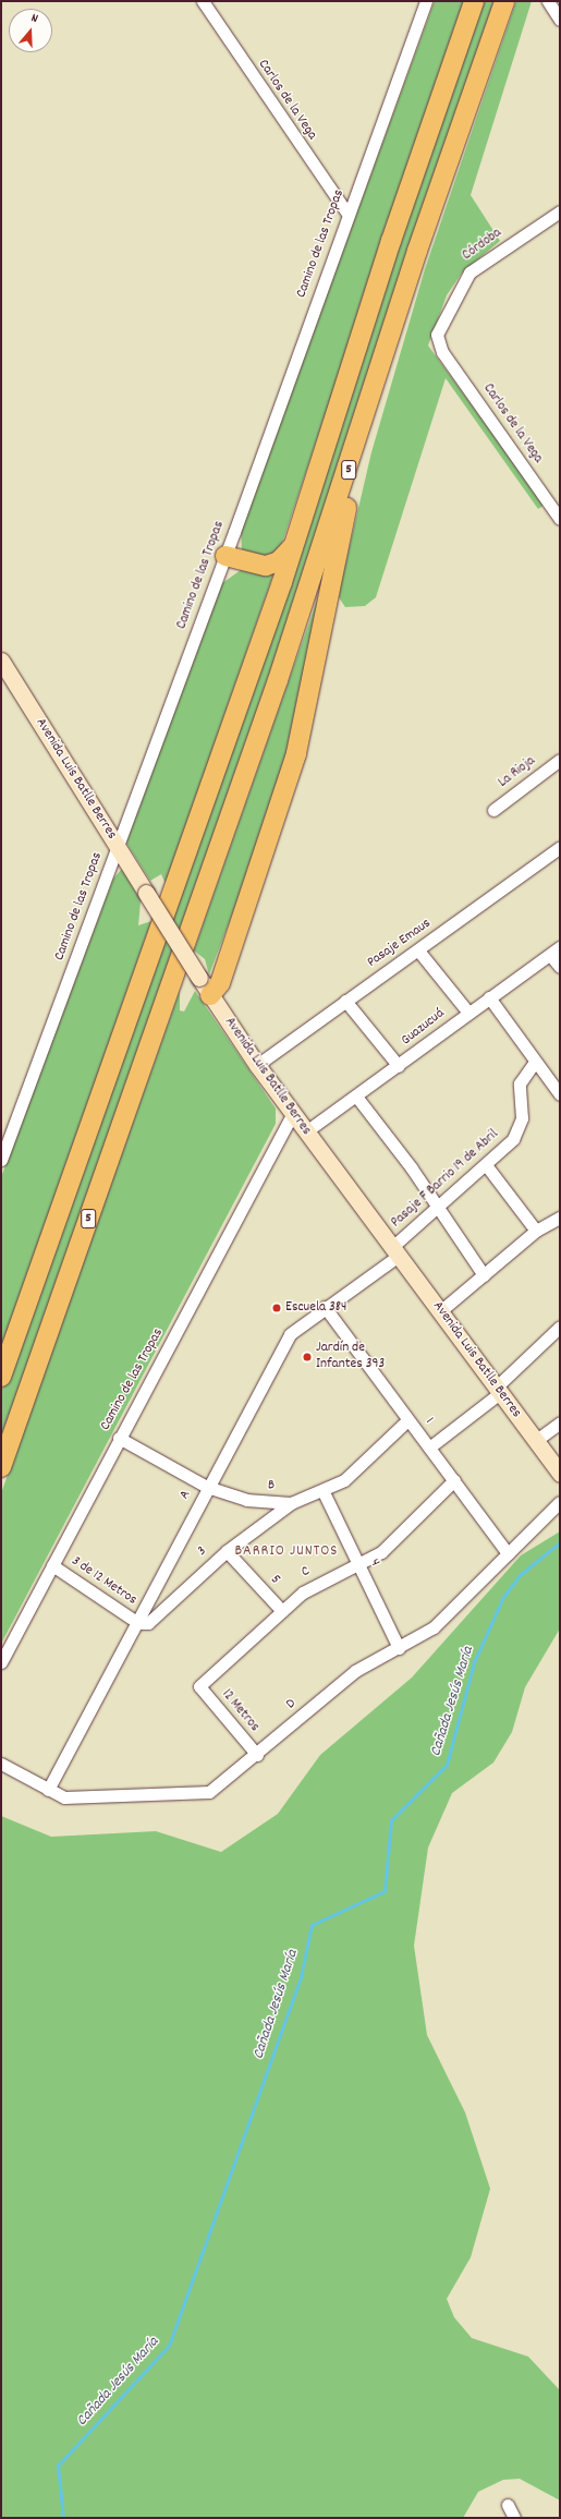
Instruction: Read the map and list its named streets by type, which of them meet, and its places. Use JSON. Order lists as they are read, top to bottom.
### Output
{
  "streets": {
    "highway": ["5"],
    "main road": ["Avenida Luis Batlle Berres"],
    "street": [
      "Carlos de la Vega",
      "Camino de las Tropas",
      "Córdoba",
      "La Rioja",
      "Pasaje Emaus",
      "Guazucuá",
      "Pasaje F Barrio 19 de Abril",
      "1",
      "B",
      "A",
      "3",
      "4",
      "C",
      "3 de 12 Metros",
      "D",
      "12 Metros"
    ]
  },
  "crossings": [
    ["Carlos de la Vega", "Camino de las Tropas"],
    ["Carlos de la Vega", "Córdoba"],
    ["Camino de las Tropas", "Avenida Luis Batlle Berres"],
    ["Camino de las Tropas", "B"],
    ["Camino de las Tropas", "3 de 12 Metros"],
    ["5", "3"],
    ["5", "C"],
    ["Avenida Luis Batlle Berres", "Pasaje Emaus"],
    ["Avenida Luis Batlle Berres", "Guazucuá"],
    ["Avenida Luis Batlle Berres", "Pasaje F Barrio 19 de Abril"],
    ["Avenida Luis Batlle Berres", "A"],
    ["Pasaje F Barrio 19 de Abril", "A"],
    ["1", "B"],
    ["1", "A"],
    ["1", "C"],
    ["1", "D"],
    ["B", "A"],
    ["B", "3"],
    ["B", "4"],
    ["A", "3"],
    ["A", "3 de 12 Metros"],
    ["A", "D"],
    ["3", "3 de 12 Metros"],
    ["4", "C"],
    ["4", "D"],
    ["C", "12 Metros"],
    ["D", "12 Metros"]
  ],
  "districts": ["BARRIO JUNTOS"],
  "water": ["Cañada Jesús María"],
  "places": ["Escuela 384", "Jardín de Infantes 393"],
  "north": "top"
}
